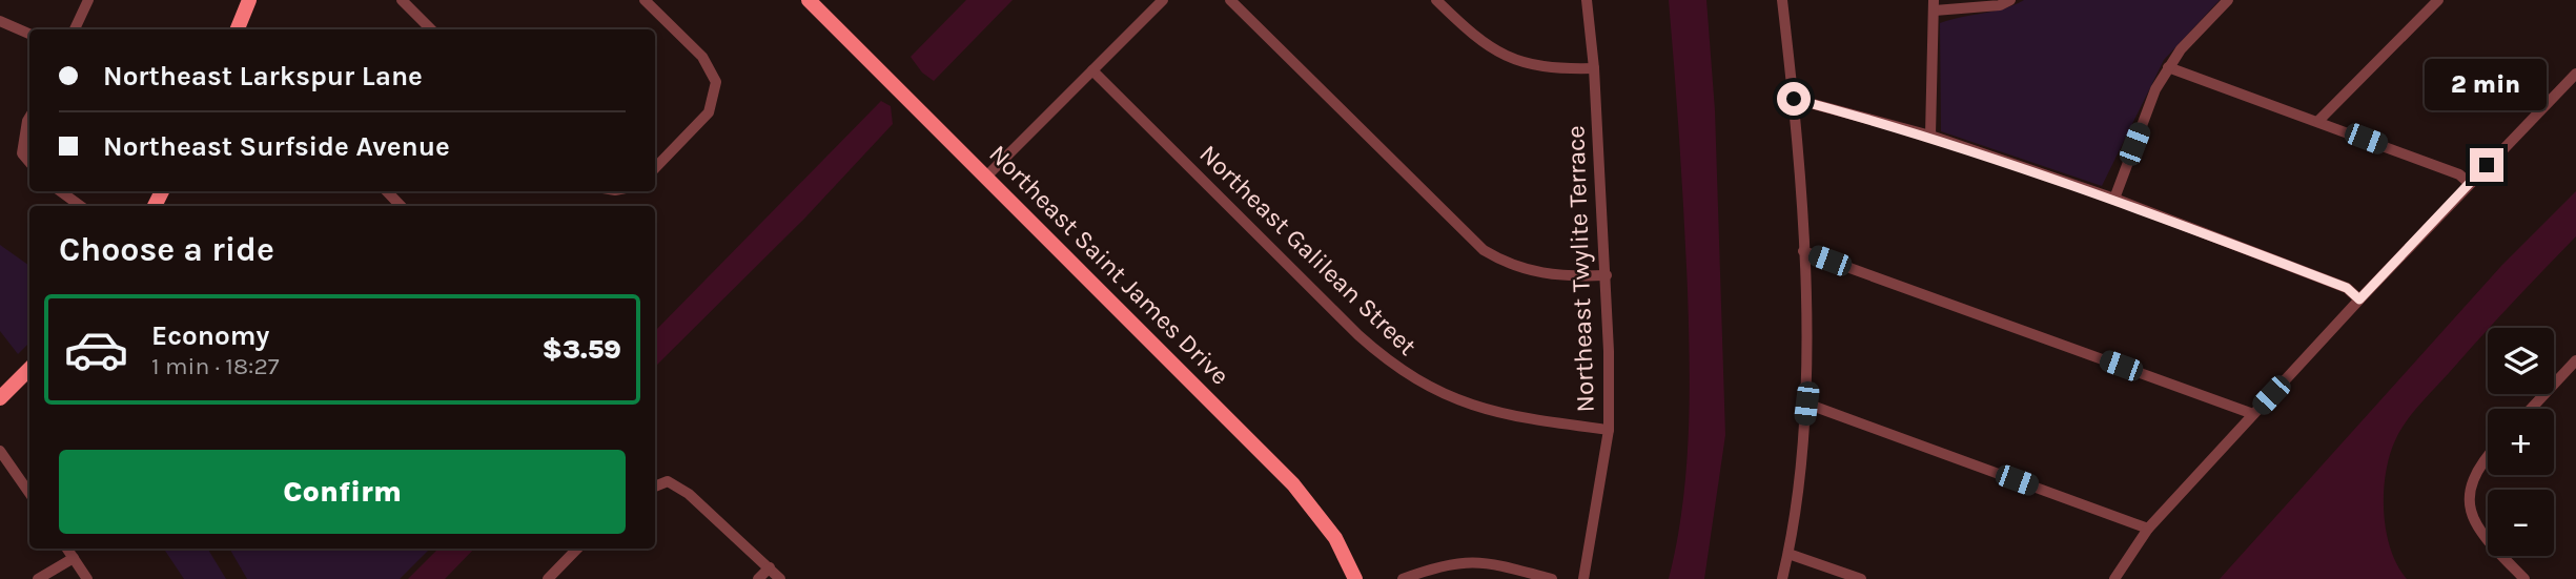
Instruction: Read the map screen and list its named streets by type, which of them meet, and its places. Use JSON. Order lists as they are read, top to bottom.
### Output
{
  "streets": {
    "main road": ["Northeast Saint James Drive"],
    "street": ["Northeast Galilean Street", "Northeast Twylite Terrace"]
  },
  "crossings": [
    ["Northeast Galilean Street", "Northeast Twylite Terrace"]
  ],
  "page": {
    "banner": ["Northeast Larkspur Lane", "Northeast Surfside Avenue"],
    "bubble": "2 min",
    "heading": "Choose a ride",
    "list": [
      {
        "name": "Economy",
        "note": "1 min · 18:27",
        "value": "$3.59"
      }
    ],
    "map_buttons": ["+", "−"],
    "buttons": "Confirm"
  }
}
